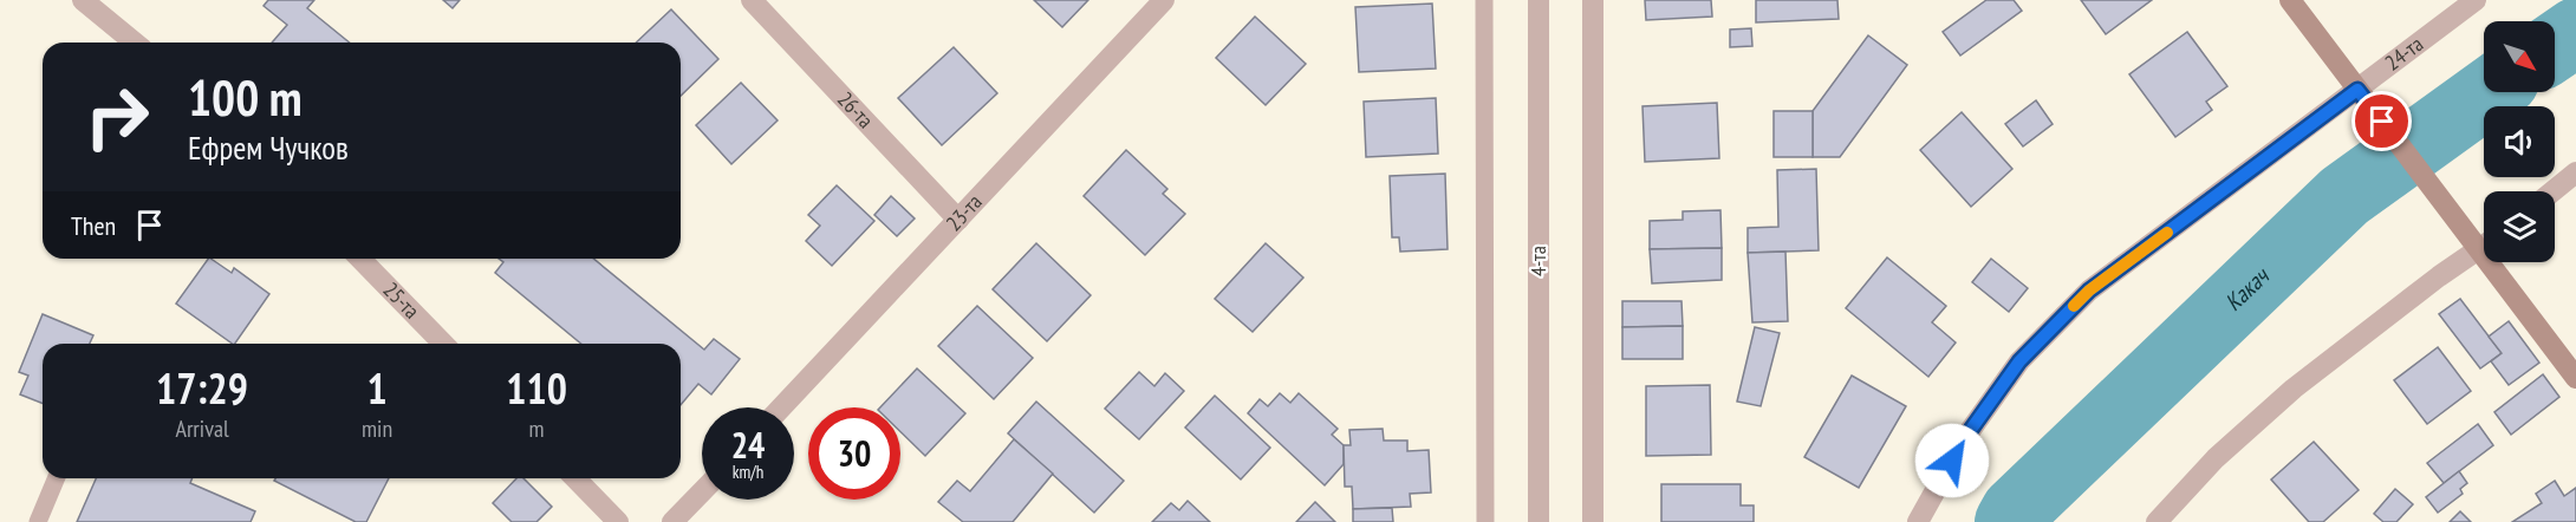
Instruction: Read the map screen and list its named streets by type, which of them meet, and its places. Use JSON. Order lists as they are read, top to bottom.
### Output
{
  "streets": {
    "street": [
      "24-та",
      "26-та",
      "23-та",
      "4-та",
      "25-та"
    ]
  },
  "crossings": [
    ["26-та", "23-та"]
  ],
  "water": ["Какач"],
  "north": "bottom right",
  "page": {
    "turn": ["100 m", "Ефрем Чучков"],
    "then": "Then",
    "eta": [
      "17:29",
      "Arrival",
      "1",
      "min",
      "110",
      "m"
    ],
    "speed": "24 km/h",
    "limit": "30"
  }
}
